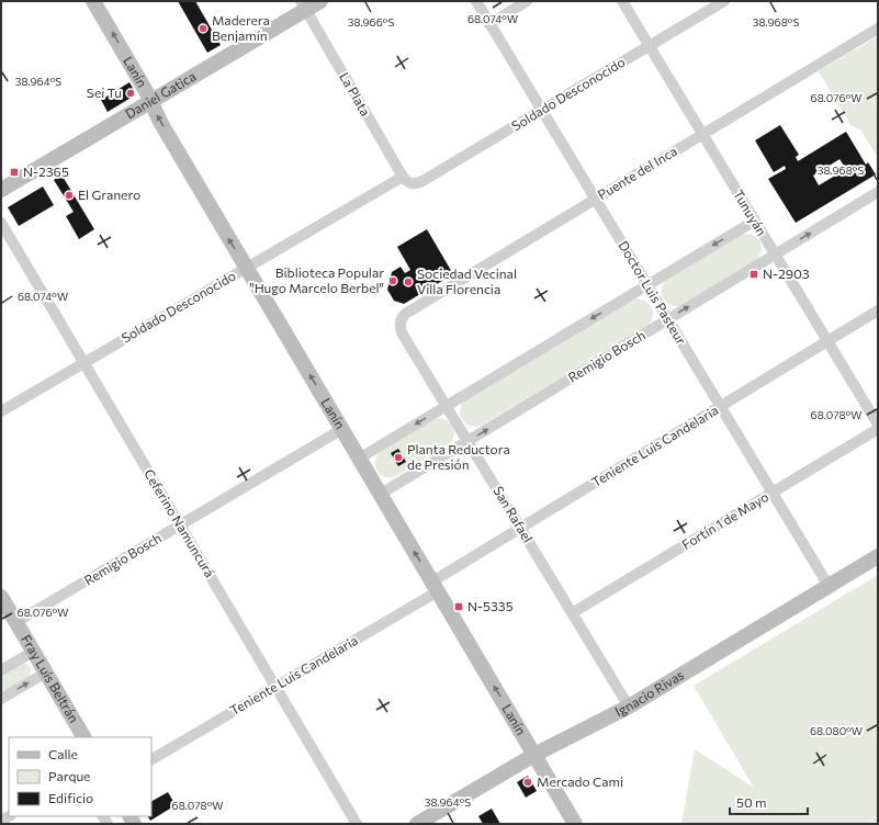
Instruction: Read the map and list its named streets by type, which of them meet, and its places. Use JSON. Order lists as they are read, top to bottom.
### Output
{
  "streets": {
    "street": [
      "Lanín",
      "La Plata",
      "Soldado Desconocido",
      "Daniel Gatica",
      "Puente del Inca",
      "Tunuyán",
      "Doctor Luis Pasteur",
      "Remigio Bosch",
      "Teniente Luis Candelaria",
      "San Rafael",
      "Fortín 1 de Mayo",
      "Ceferino Namuncurá",
      "Fray Luis Beltrán",
      "Ignacio Rivas"
    ]
  },
  "crossings": [
    ["Lanín", "Soldado Desconocido"],
    ["Lanín", "Daniel Gatica"],
    ["Lanín", "Remigio Bosch"],
    ["Lanín", "Teniente Luis Candelaria"],
    ["Lanín", "Ignacio Rivas"],
    ["La Plata", "Soldado Desconocido"],
    ["La Plata", "Daniel Gatica"],
    ["Soldado Desconocido", "Tunuyán"],
    ["Soldado Desconocido", "Doctor Luis Pasteur"],
    ["Soldado Desconocido", "Ceferino Namuncurá"],
    ["Puente del Inca", "Tunuyán"],
    ["Puente del Inca", "Doctor Luis Pasteur"],
    ["Puente del Inca", "San Rafael"],
    ["Tunuyán", "Remigio Bosch"],
    ["Tunuyán", "Teniente Luis Candelaria"],
    ["Doctor Luis Pasteur", "Remigio Bosch"],
    ["Doctor Luis Pasteur", "Teniente Luis Candelaria"],
    ["Doctor Luis Pasteur", "Fortín 1 de Mayo"],
    ["Doctor Luis Pasteur", "Ignacio Rivas"],
    ["Remigio Bosch", "San Rafael"],
    ["Remigio Bosch", "Ceferino Namuncurá"],
    ["Remigio Bosch", "Fray Luis Beltrán"],
    ["Teniente Luis Candelaria", "San Rafael"],
    ["Teniente Luis Candelaria", "Ceferino Namuncurá"],
    ["San Rafael", "Fortín 1 de Mayo"],
    ["San Rafael", "Ignacio Rivas"]
  ],
  "one_way": ["Lanín"],
  "places": {
    "other": [
      "Maderera Benjamín",
      "Sei Tu",
      "El Granero",
      "Biblioteca Popular \"Hugo Marcelo Berbel\"",
      "Sociedad Vecinal Villa Florencia",
      "Planta Reductora de Presión",
      "Mercado Cami"
    ],
    "transit": ["N-2365", "N-2903", "N-5335"]
  },
  "legend": ["Calle", "Parque", "Edificio"],
  "scale_bar": "50 m",
  "coordinates": [
    "68.074°W",
    "38.968°S",
    "38.966°S",
    "38.964°S",
    "68.076°W",
    "68.078°W",
    "68.080°W"
  ]
}
